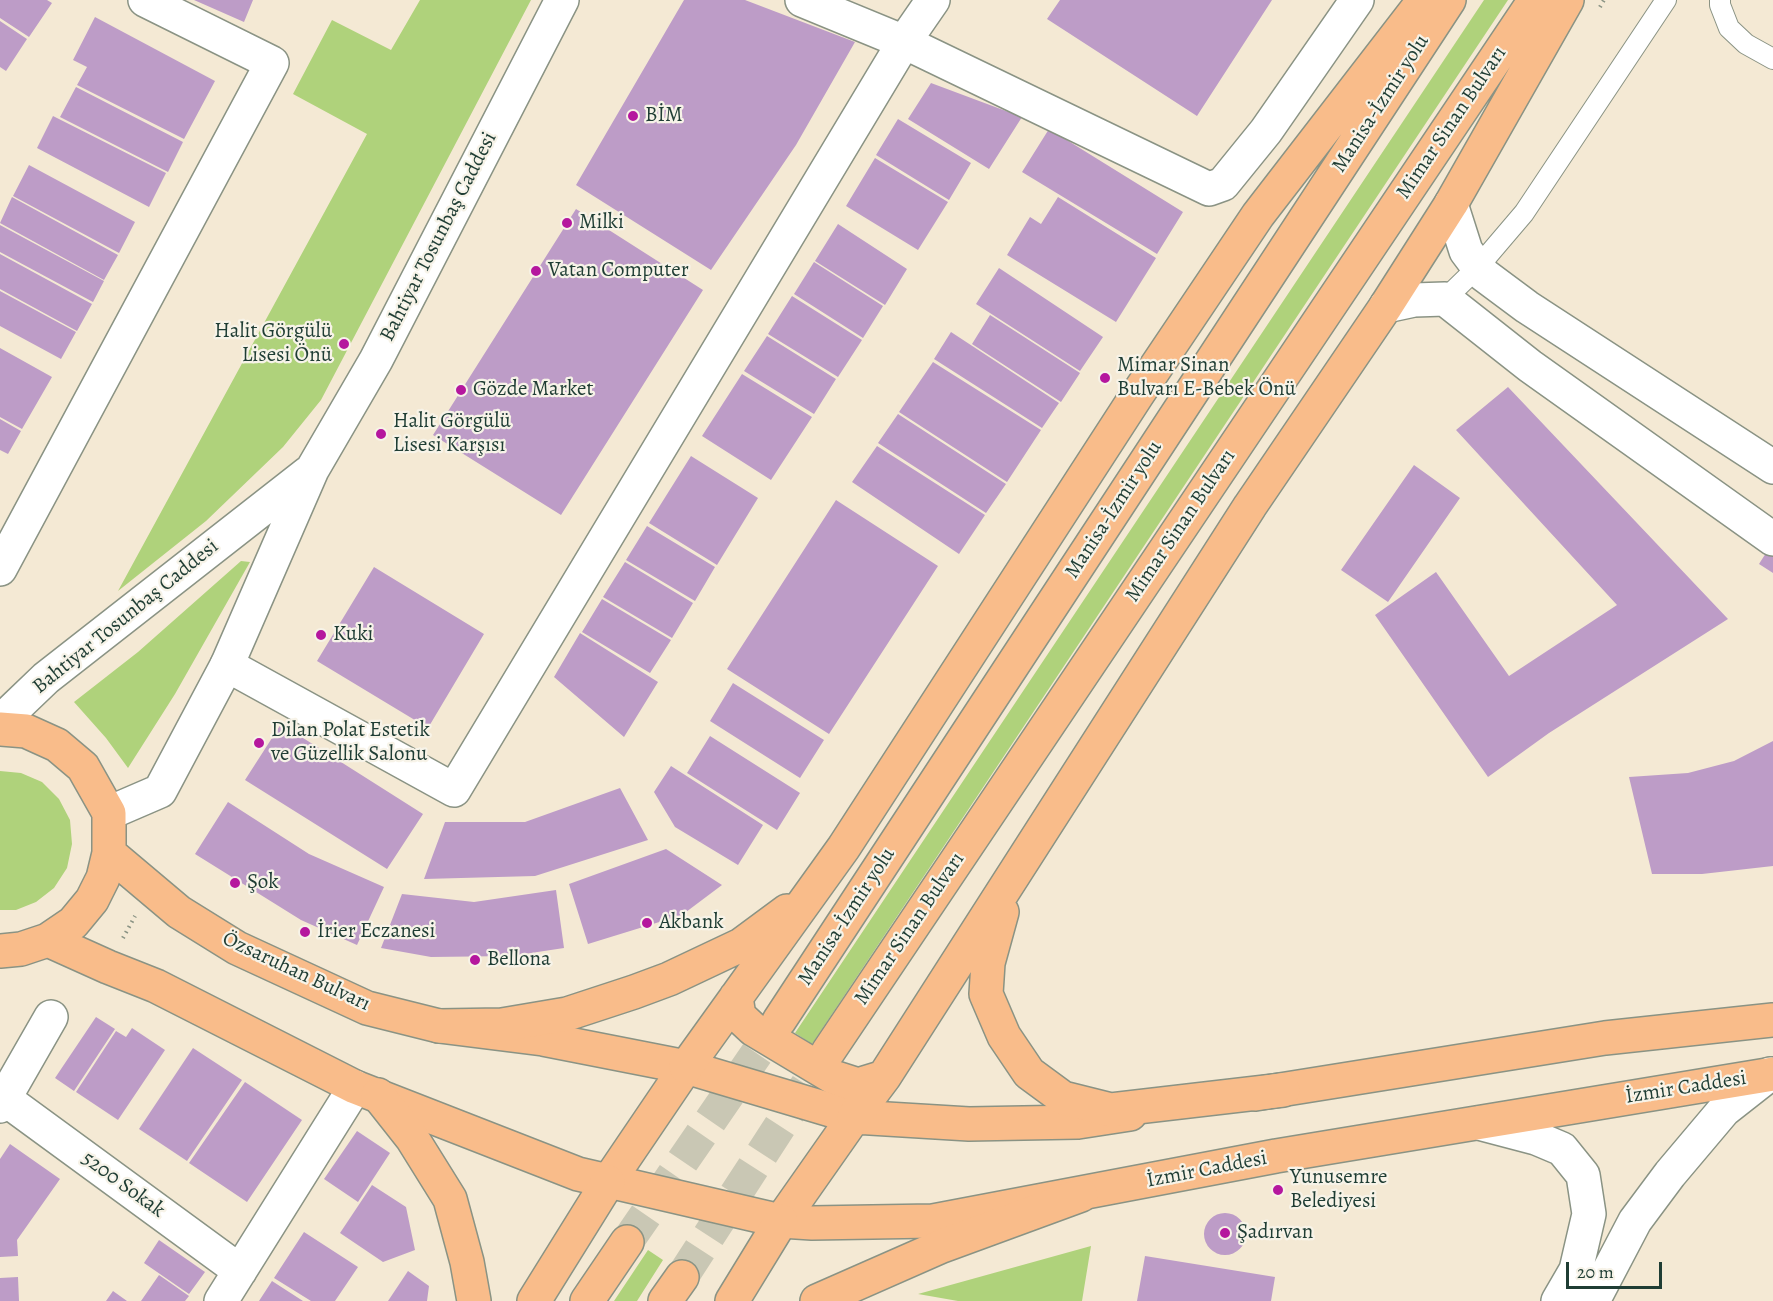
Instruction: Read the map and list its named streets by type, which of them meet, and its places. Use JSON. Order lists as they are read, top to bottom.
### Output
{
  "streets": {
    "main road": [
      "Manisa-İzmir yolu",
      "Mimar Sinan Bulvarı",
      "Özsaruhan Bulvarı",
      "İzmir Caddesi"
    ],
    "street": ["Bahtiyar Tosunbaş Caddesi", "5200 Sokak"]
  },
  "places": [
    "BİM",
    "Milki",
    "Vatan Computer",
    "Halit Görgülü Lisesi Önü",
    "Mimar Sinan Bulvarı E-Bebek Önü",
    "Gözde Market",
    "Halit Görgülü Lisesi Karşısı",
    "Kuki",
    "Dilan Polat Estetik ve Güzellik Salonu",
    "Şok",
    "Akbank",
    "İrier Eczanesi",
    "Bellona",
    "Yunusemre Belediyesi",
    "Şadırvan"
  ],
  "scale_bar": "20 m"
}
